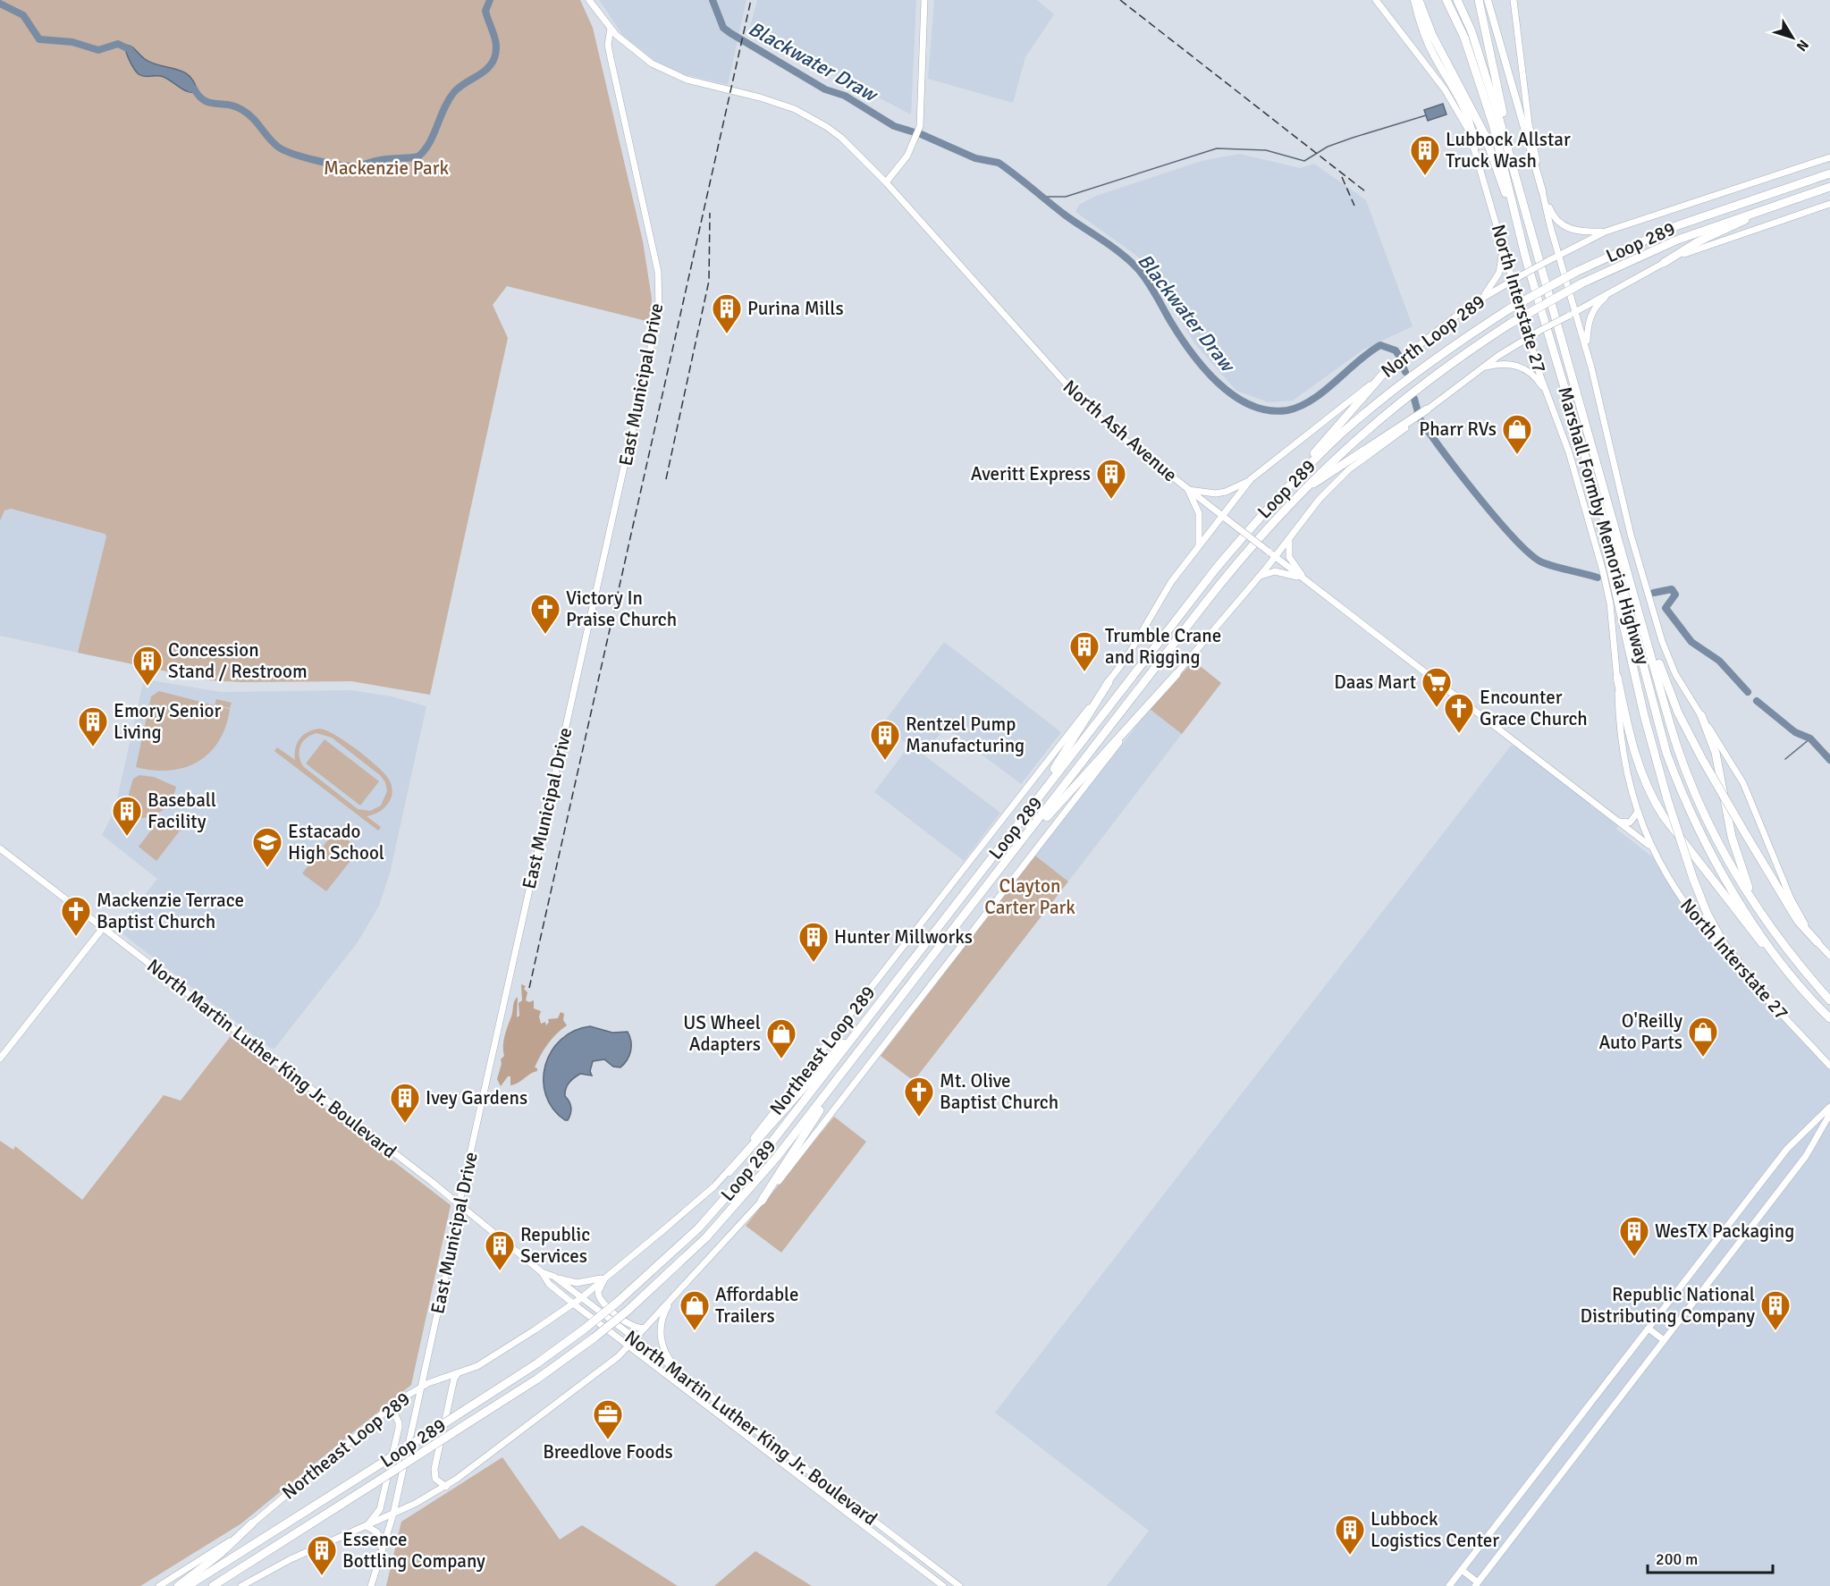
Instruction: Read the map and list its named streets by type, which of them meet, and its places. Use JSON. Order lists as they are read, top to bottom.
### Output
{
  "streets": {
    "highway": ["Loop 289", "Marshall Formby Memorial Highway"],
    "main road": [
      "North Interstate 27",
      "North Loop 289",
      "East Municipal Drive",
      "North Ash Avenue",
      "Northeast Loop 289",
      "North Martin Luther King Jr. Boulevard"
    ]
  },
  "crossings": [
    ["North Interstate 27", "North Loop 289"],
    ["North Interstate 27", "North Ash Avenue"],
    ["North Loop 289", "North Ash Avenue"],
    ["North Loop 289", "Northeast Loop 289"],
    ["East Municipal Drive", "North Ash Avenue"],
    ["East Municipal Drive", "Northeast Loop 289"],
    ["East Municipal Drive", "North Martin Luther King Jr. Boulevard"],
    ["North Ash Avenue", "Northeast Loop 289"],
    ["Northeast Loop 289", "North Martin Luther King Jr. Boulevard"]
  ],
  "water": ["Blackwater Draw"],
  "parks": ["Mackenzie Park", "Clayton Carter Park"],
  "places": {
    "building": [
      "Lubbock Allstar Truck Wash",
      "Purina Mills",
      "Averitt Express",
      "Trumble Crane and Rigging",
      "Concession Stand / Restroom",
      "Emory Senior Living",
      "Rentzel Pump Manufacturing",
      "Baseball Facility",
      "Hunter Millworks",
      "Ivey Gardens",
      "WesTX Packaging",
      "Republic Services",
      "Republic National Distributing Company",
      "Lubbock Logistics Center",
      "Essence Bottling Company"
    ],
    "shop": [
      "Pharr RVs",
      "O'Reilly Auto Parts",
      "US Wheel Adapters",
      "Affordable Trailers"
    ],
    "church": [
      "Victory In Praise Church",
      "Encounter Grace Church",
      "Mackenzie Terrace Baptist Church",
      "Mt. Olive Baptist Church"
    ],
    "supermarket": ["Daas Mart"],
    "school or university": ["Estacado High School"],
    "office": ["Breedlove Foods"]
  },
  "scale_bar": "200 m",
  "north": "bottom right"
}
